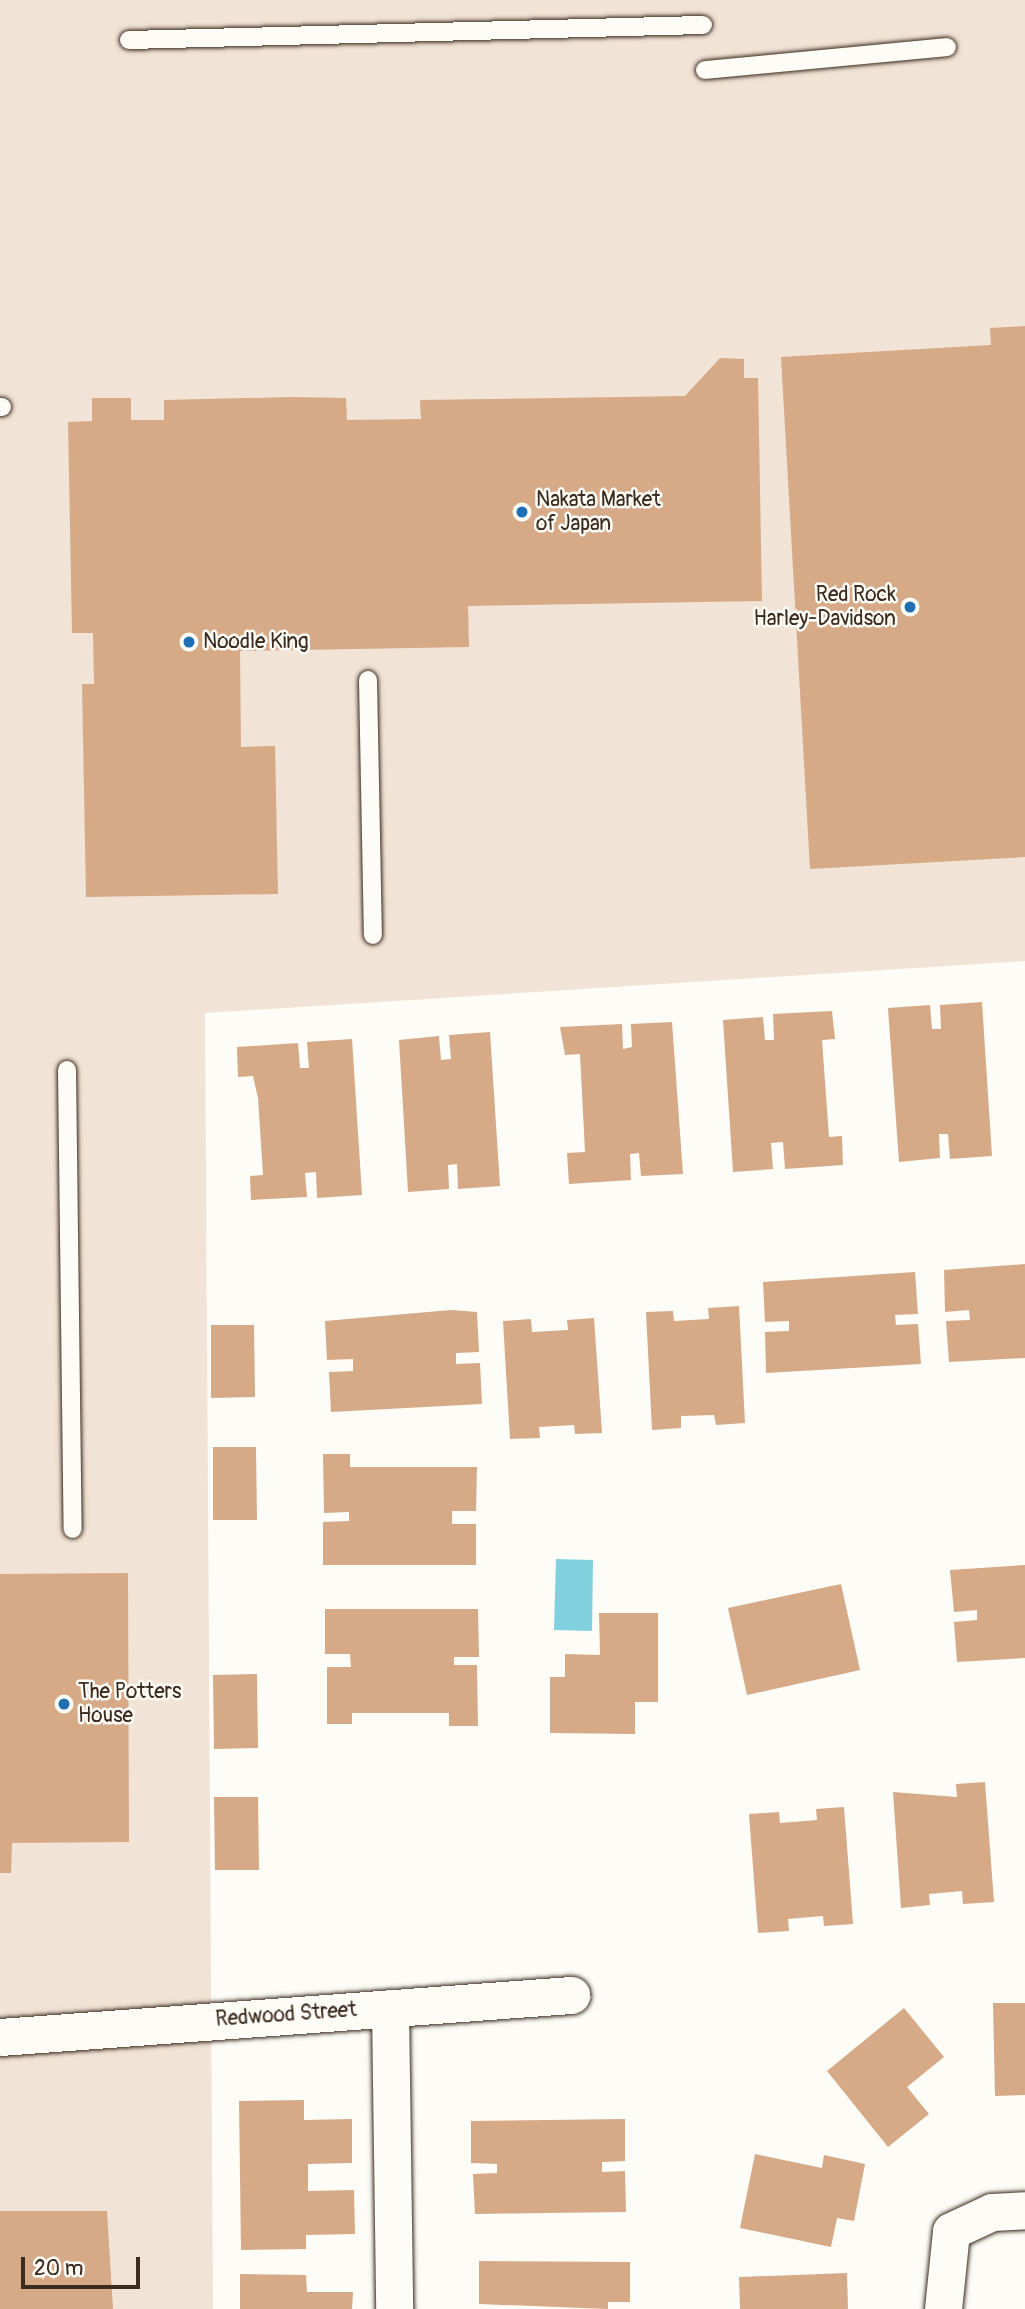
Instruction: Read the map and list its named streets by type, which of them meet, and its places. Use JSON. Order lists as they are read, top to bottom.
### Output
{
  "streets": {
    "street": ["Redwood Street"]
  },
  "places": [
    "Nakata Market of Japan",
    "Red Rock Harley-Davidson",
    "Noodle King",
    "The Potters House"
  ],
  "scale_bar": "20 m"
}
